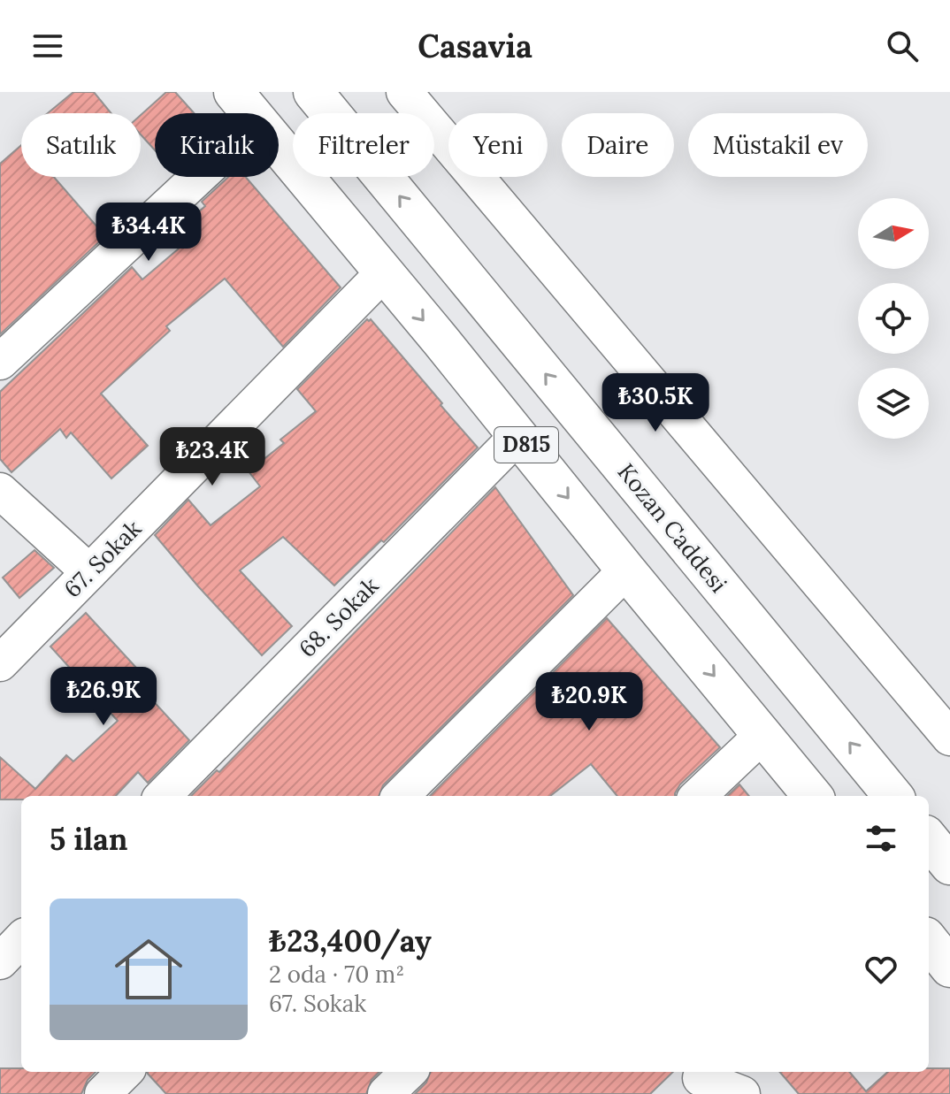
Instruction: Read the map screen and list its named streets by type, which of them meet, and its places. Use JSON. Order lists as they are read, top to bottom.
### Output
{
  "streets": {
    "highway": ["D815", "Kozan Caddesi"],
    "street": ["67. Sokak", "68. Sokak"]
  },
  "crossings": [
    ["D815", "67. Sokak"],
    ["D815", "68. Sokak"]
  ],
  "north": "right",
  "page": {
    "header": "Casavia",
    "chip": [
      "Satılık",
      "Kiralık",
      "Filtreler",
      "Yeni",
      "Daire",
      "Müstakil ev"
    ],
    "price": [
      "₺34.4K",
      "₺30.5K",
      "₺23.4K",
      "₺26.9K",
      "₺20.9K"
    ],
    "heading": "5 ilan",
    "list": [
      {
        "name": "₺23,400/ay",
        "note": "2 oda · 70 m² · 67. Sokak"
      }
    ]
  }
}
